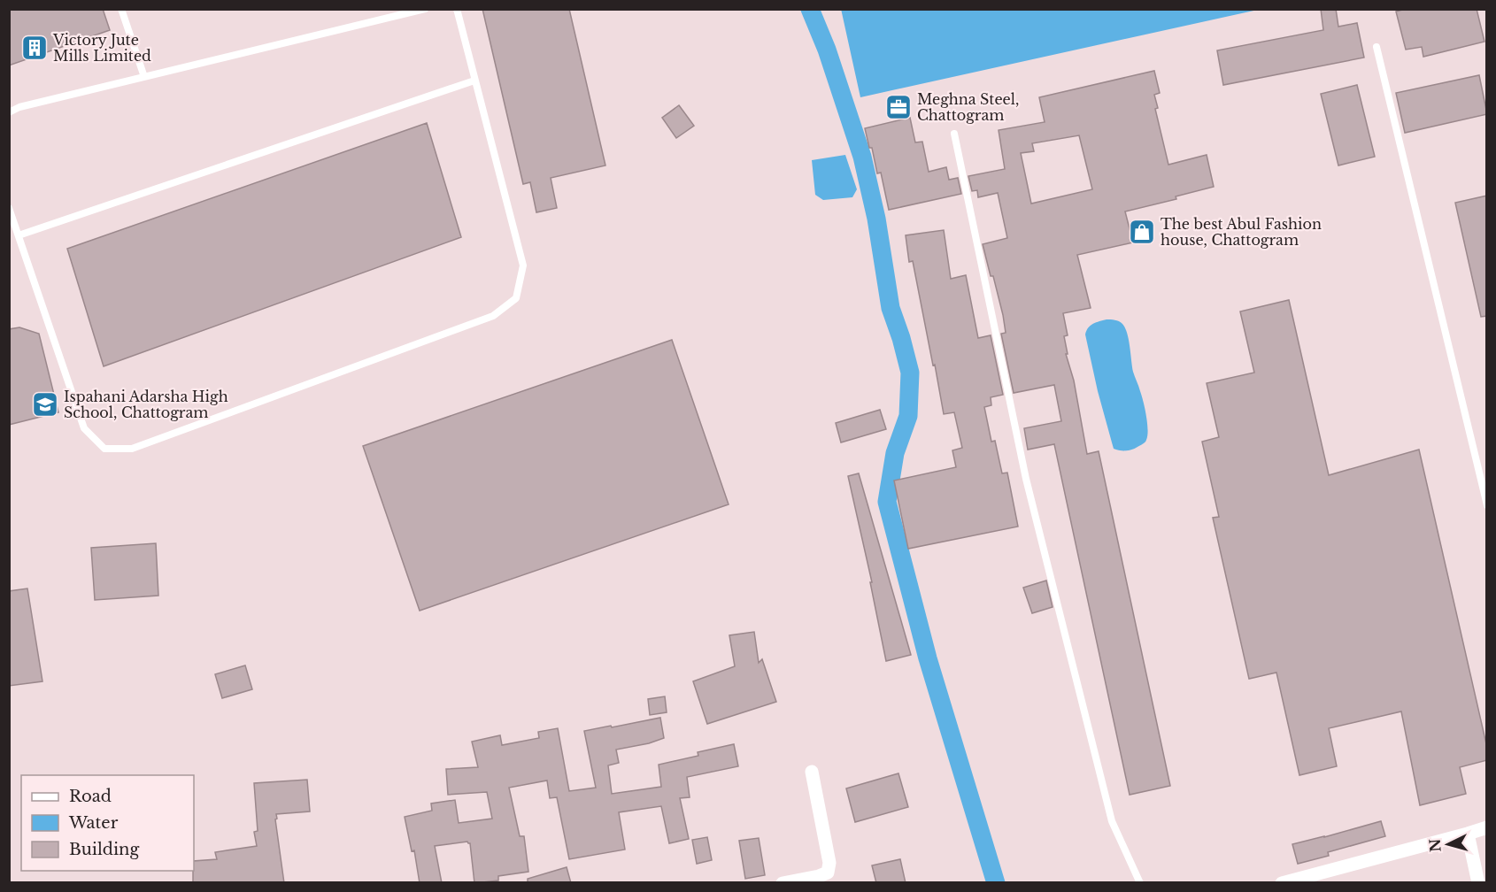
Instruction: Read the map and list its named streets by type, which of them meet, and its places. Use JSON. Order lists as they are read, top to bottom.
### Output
{
  "places": {
    "building": ["Victory Jute Mills Limited"],
    "office": ["Meghna Steel, Chattogram"],
    "shop": ["The best Abul Fashion house, Chattogram"],
    "school or university": ["Ispahani Adarsha High School, Chattogram"]
  },
  "legend": ["Road", "Water", "Building"],
  "north": "left"
}
